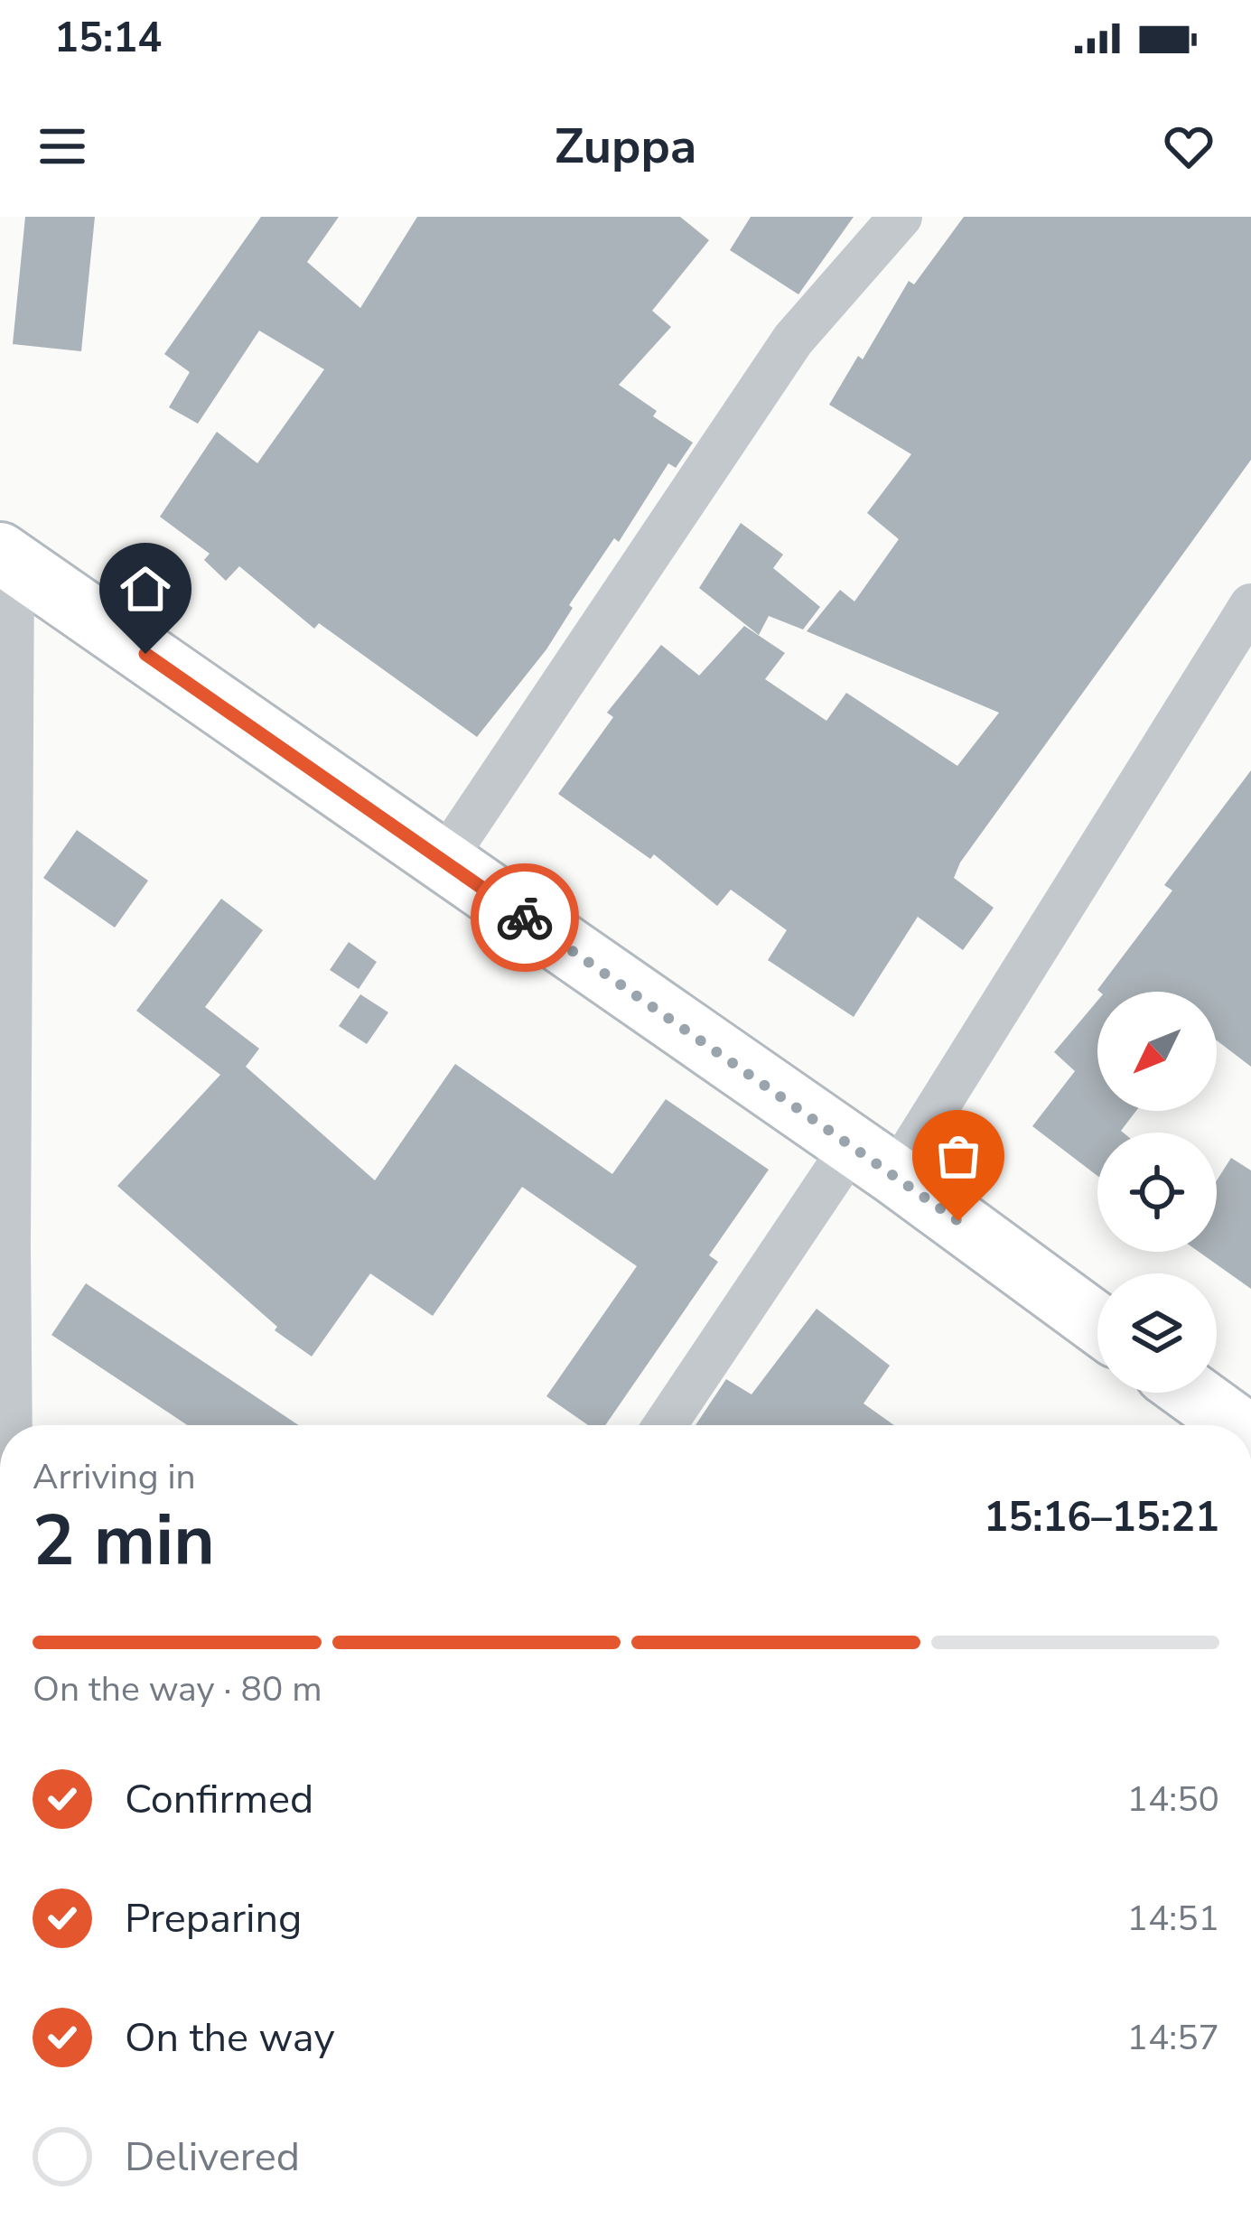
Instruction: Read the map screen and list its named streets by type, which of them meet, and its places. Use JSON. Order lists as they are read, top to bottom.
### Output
{
  "north": "bottom left",
  "page": {
    "status": "15:14",
    "header": "Zuppa",
    "heading": ["2 min", "Arriving in", "15:16–15:21"],
    "bar": "On the way · 80 m",
    "list": [
      ["Confirmed", "14:50"],
      ["Preparing", "14:51"],
      ["On the way", "14:57"],
      "Delivered"
    ]
  }
}
